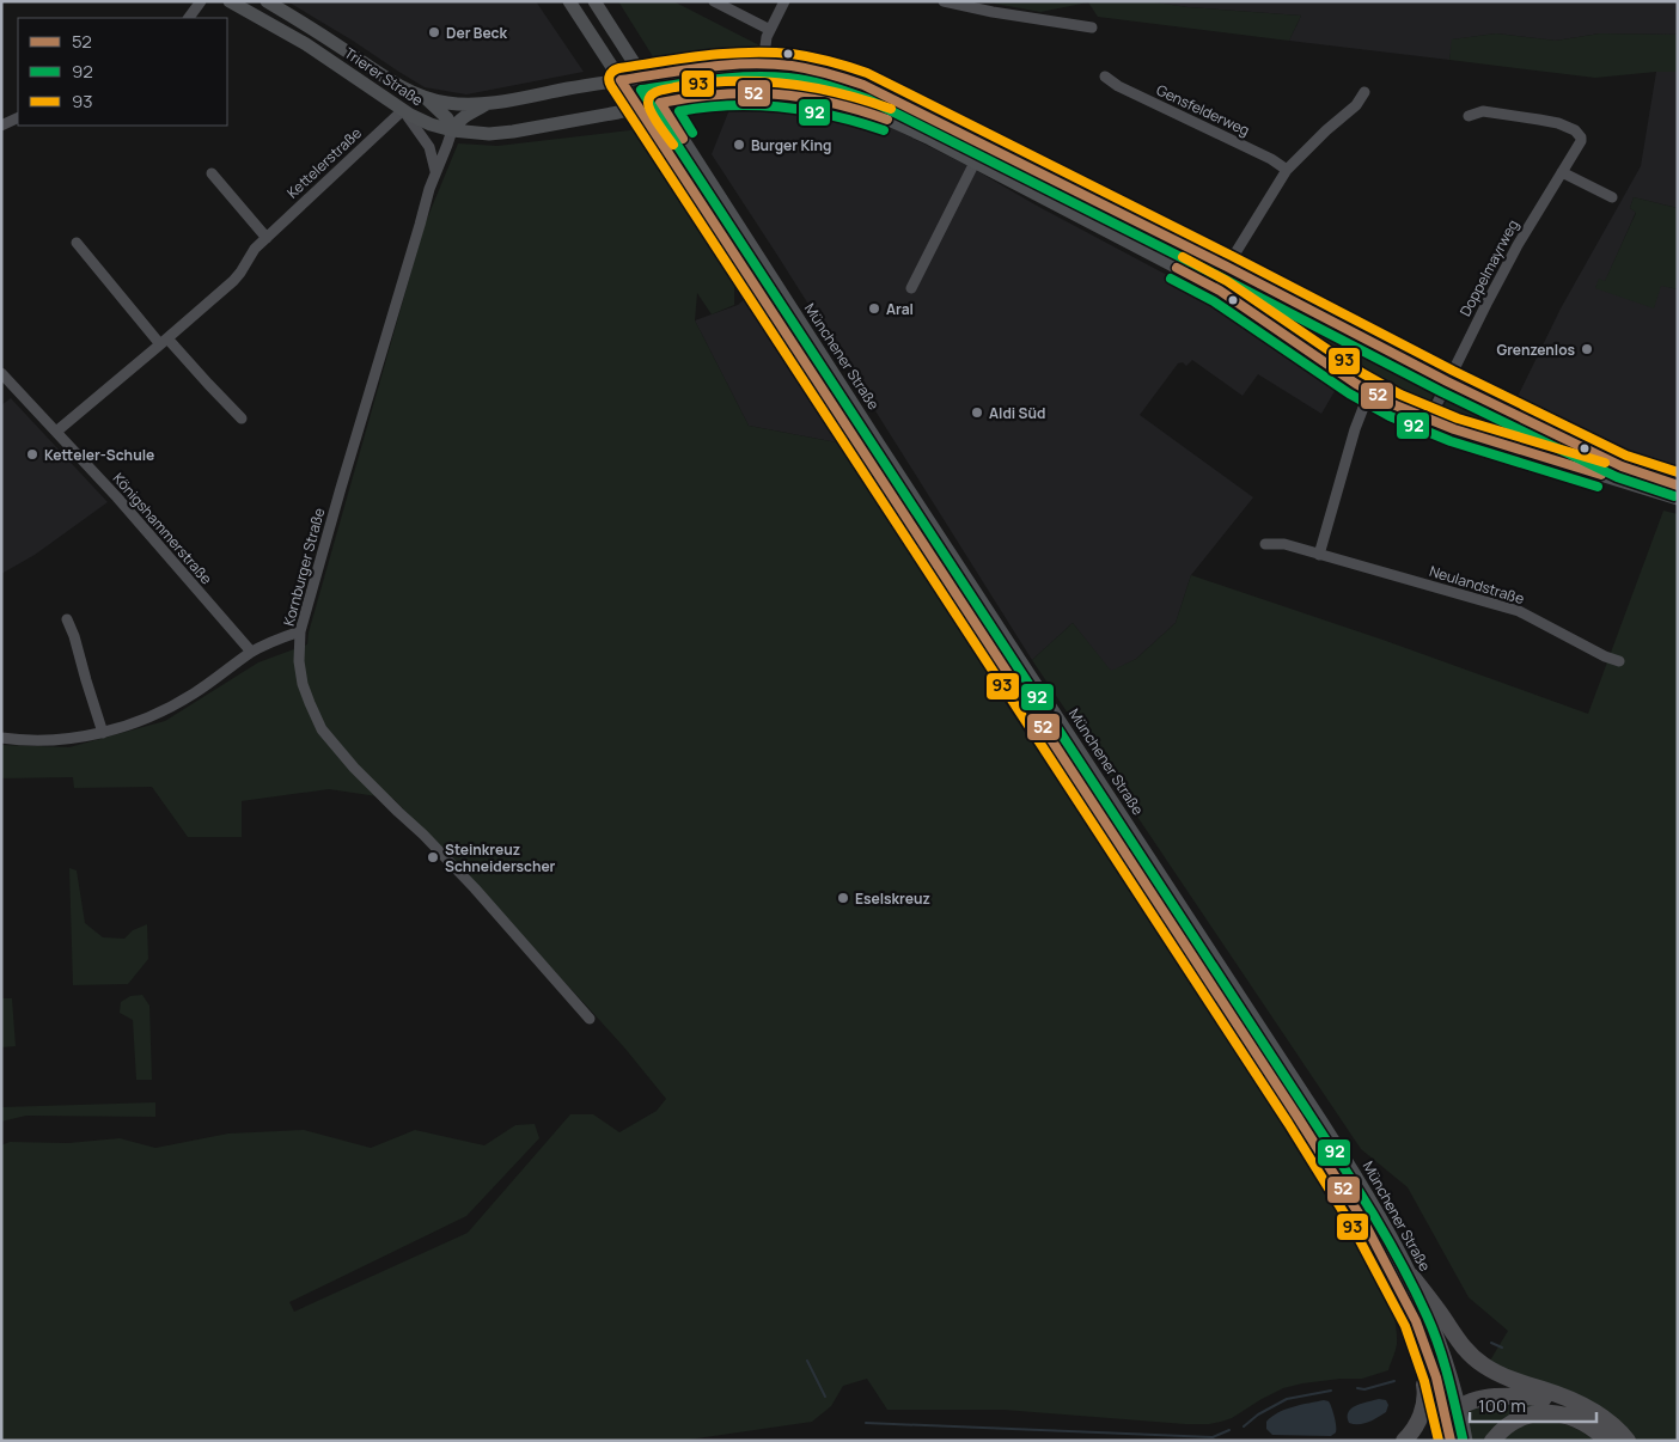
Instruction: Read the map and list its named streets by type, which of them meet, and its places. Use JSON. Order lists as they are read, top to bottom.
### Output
{
  "streets": {
    "main road": ["Trierer Straße", "Münchener Straße"],
    "street": [
      "Gensfelderweg",
      "Kettelerstraße",
      "Doppelmayrweg",
      "Königshammerstraße",
      "Kornburger Straße",
      "Neulandstraße"
    ]
  },
  "crossings": [
    ["Trierer Straße", "Kettelerstraße"],
    ["Trierer Straße", "Doppelmayrweg"],
    ["Trierer Straße", "Münchener Straße"],
    ["Trierer Straße", "Kornburger Straße"],
    ["Kettelerstraße", "Königshammerstraße"]
  ],
  "places": [
    "Der Beck",
    "Burger King",
    "Aral",
    "Grenzenlos",
    "Aldi Süd",
    "Ketteler-Schule",
    "Steinkreuz Schneiderscher",
    "Eselskreuz"
  ],
  "lines": ["transit line 93", "transit line 52", "transit line 92"],
  "legend": ["52", "92", "93"],
  "scale_bar": "100 m"
}
